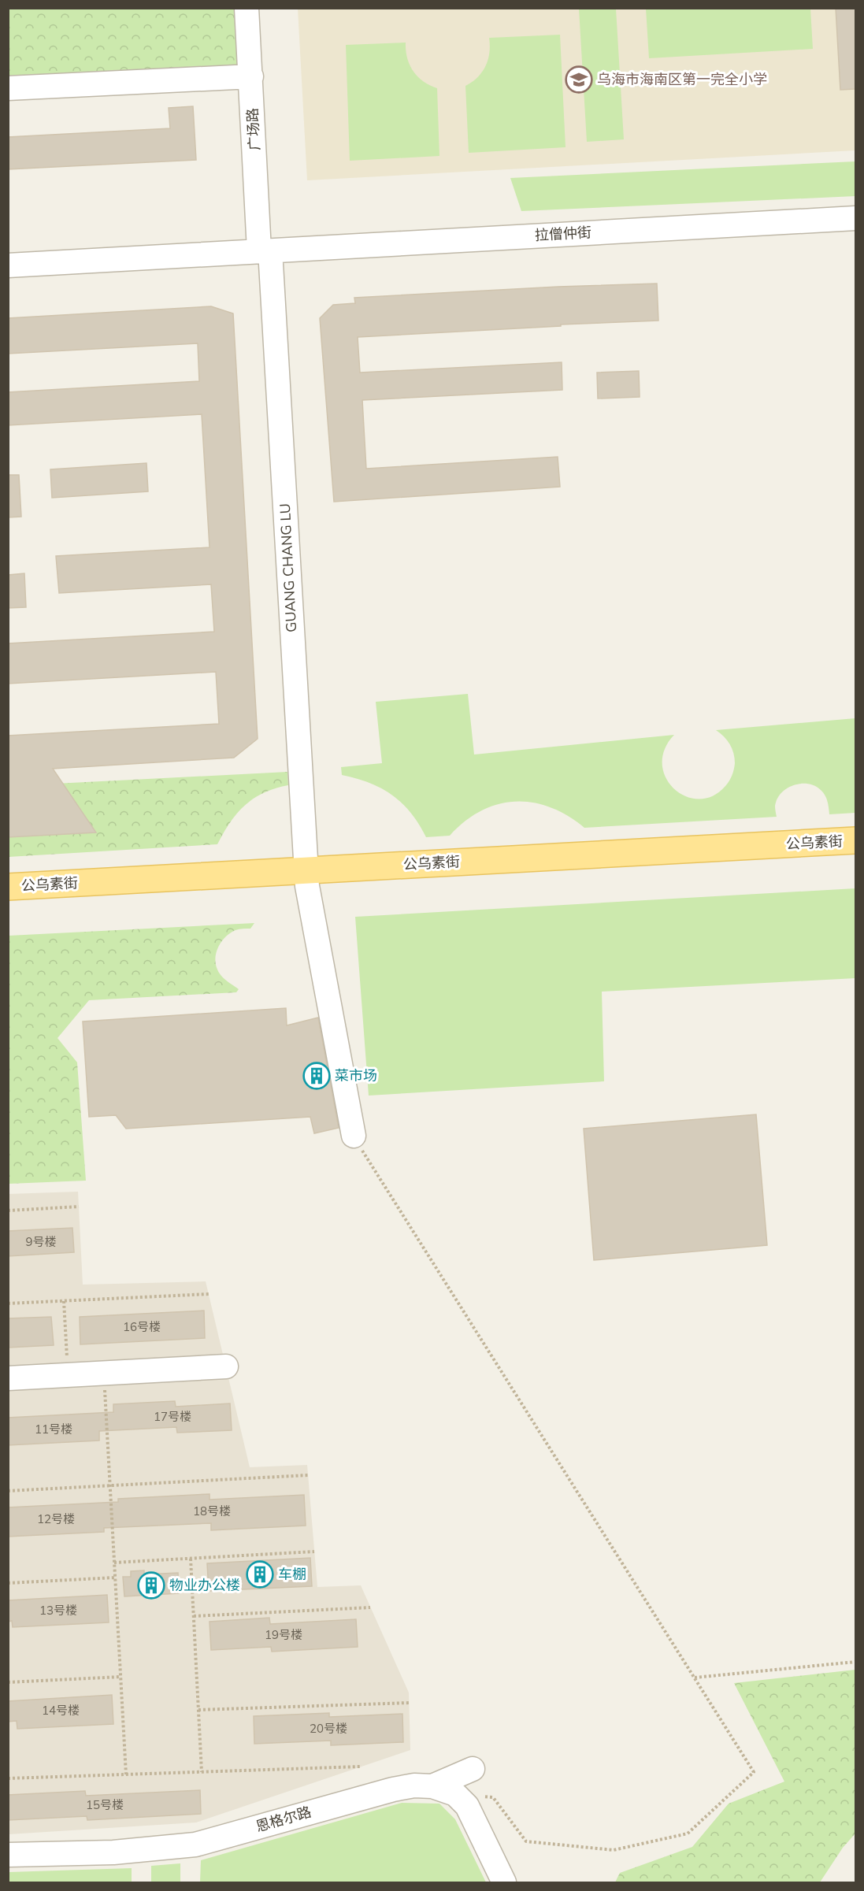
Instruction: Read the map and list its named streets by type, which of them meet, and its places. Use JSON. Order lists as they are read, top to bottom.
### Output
{
  "streets": {
    "main road": ["公乌素街"],
    "street": [
      "广场路",
      "拉僧仲街",
      "GUANG CHANG LU",
      "恩格尔路"
    ]
  },
  "crossings": [
    ["广场路", "拉僧仲街"],
    ["广场路", "GUANG CHANG LU"],
    ["拉僧仲街", "GUANG CHANG LU"],
    ["GUANG CHANG LU", "公乌素街"]
  ],
  "places": {
    "school or university": ["乌海市海南区第一完全小学"],
    "building": ["菜市场", "车棚", "物业办公楼"]
  },
  "house_numbers": [
    "9号楼",
    "16号楼",
    "17号楼",
    "11号楼",
    "18号楼",
    "12号楼",
    "13号楼",
    "19号楼",
    "14号楼",
    "20号楼",
    "15号楼"
  ]
}
